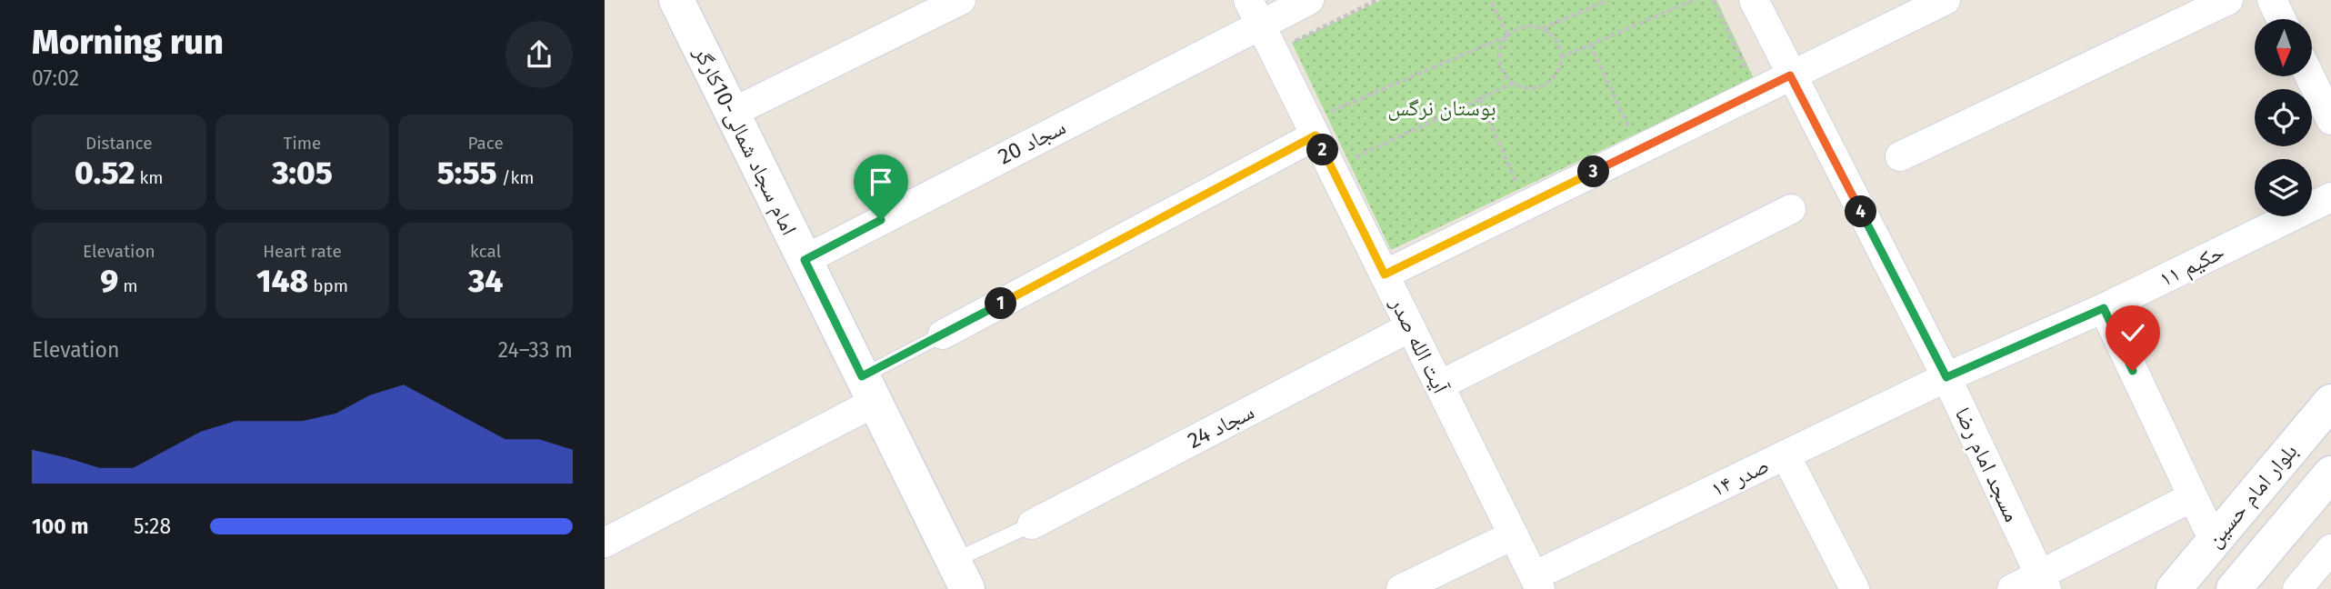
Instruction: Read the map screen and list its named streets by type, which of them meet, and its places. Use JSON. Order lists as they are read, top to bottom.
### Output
{
  "streets": {
    "street": [
      "امام سجاد شمالی-10کارگر",
      "سجاد 20",
      "حکیم ۱۱",
      "آیت الله صدر",
      "سجاد 24",
      "مسجد امام رضا",
      "صدر ۱۴",
      "بلوار امام حسین"
    ]
  },
  "crossings": [
    ["امام سجاد شمالی-10کارگر", "سجاد 20"],
    ["سجاد 20", "آیت الله صدر"],
    ["حکیم ۱۱", "مسجد امام رضا"],
    ["حکیم ۱۱", "صدر ۱۴"],
    ["آیت الله صدر", "سجاد 24"],
    ["آیت الله صدر", "صدر ۱۴"],
    ["مسجد امام رضا", "صدر ۱۴"]
  ],
  "parks": ["بوستان نرگس"],
  "north": "bottom",
  "page": {
    "heading": ["Morning run", "07:02"],
    "stats": [
      ["Distance", "0.52 km"],
      ["Time", "3:05"],
      ["Pace", "5:55 /km"],
      ["Elevation", "9 m"],
      ["Heart rate", "148 bpm"],
      ["kcal", "34"]
    ],
    "pins": [
      "2",
      "3",
      "4",
      "1"
    ],
    "chart": ["Elevation", "24–33 m"],
    "list": [
      {
        "name": "100 m",
        "note": "5:28"
      }
    ]
  }
}
